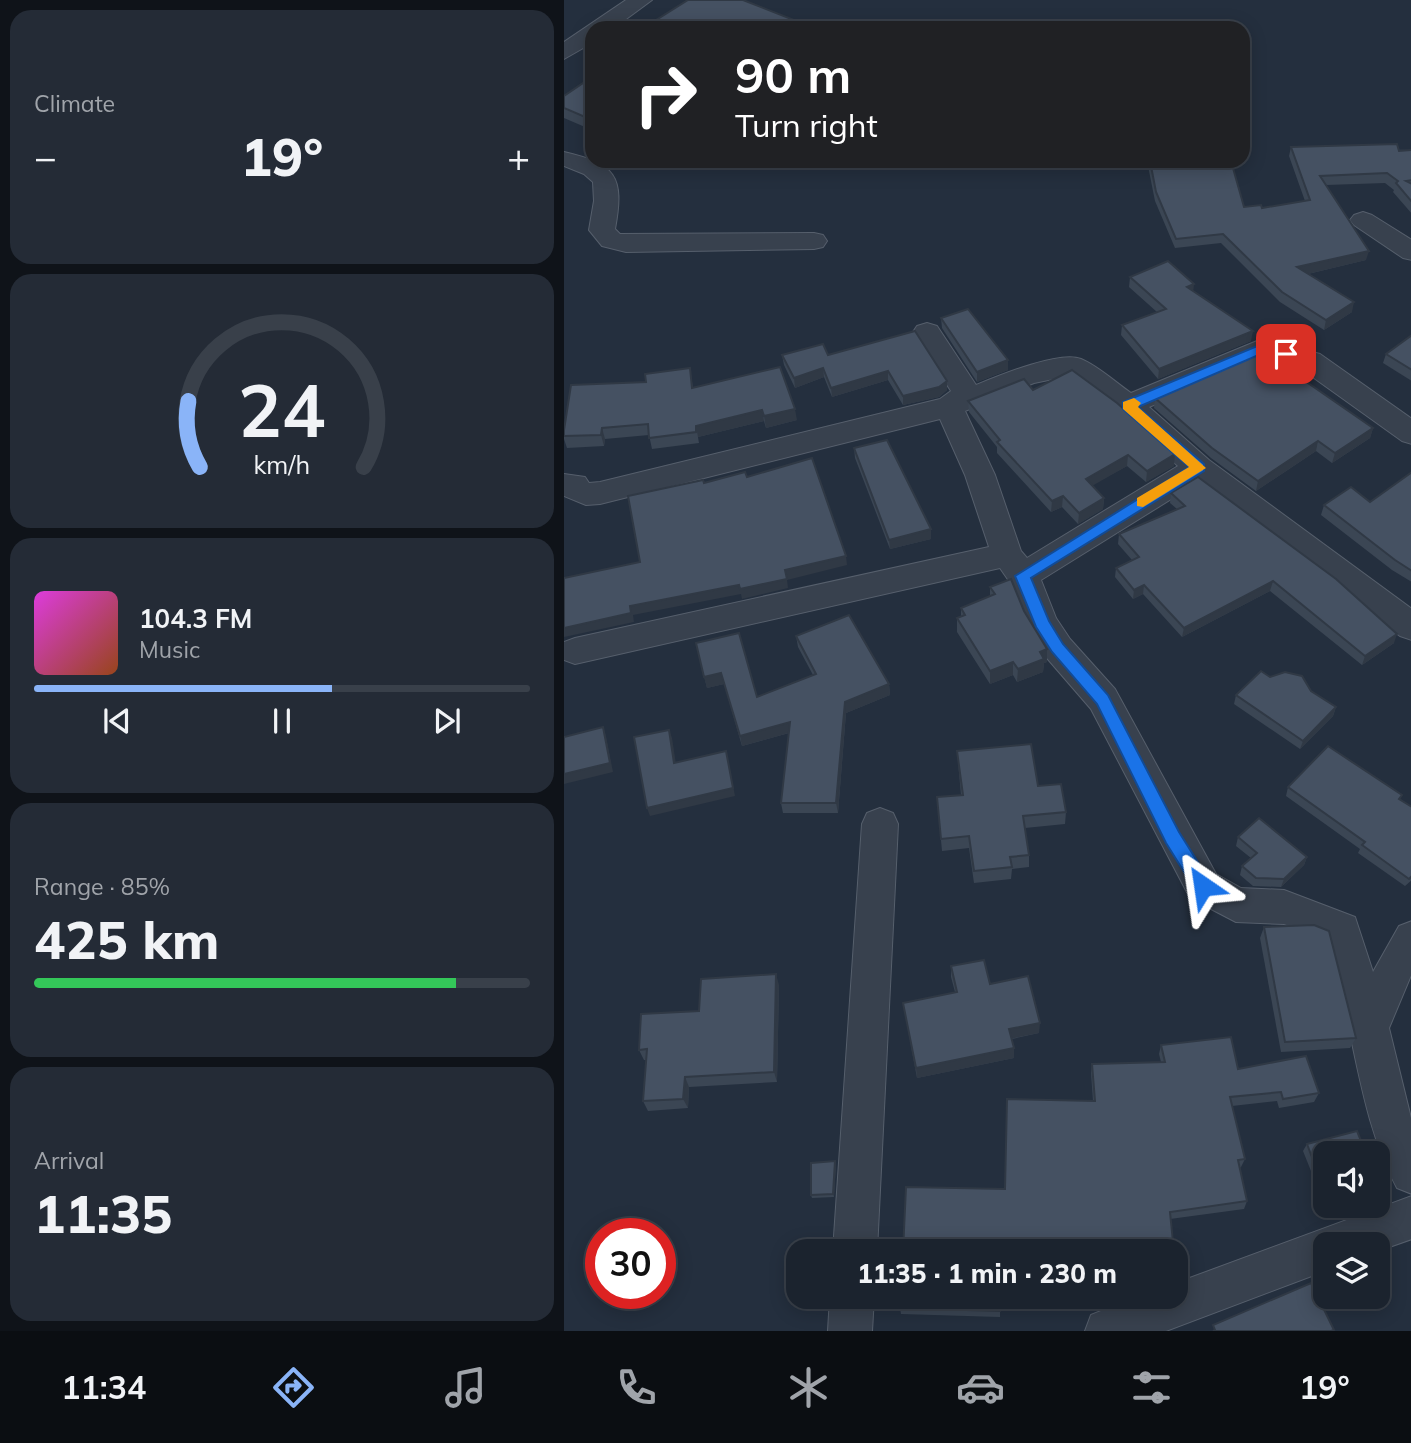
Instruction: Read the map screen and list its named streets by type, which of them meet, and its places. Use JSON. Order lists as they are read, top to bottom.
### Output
{
  "page": {
    "tile": [
      "Climate",
      ["Range · 85%", "425 km"],
      ["Arrival", "11:35"]
    ],
    "turn": ["90 m", "Turn right"],
    "heat": ["−", "19°", "+"],
    "song": ["104.3 FM", "Music"],
    "limit": "30",
    "trip": "11:35 · 1 min · 230 m",
    "tabs": ["11:34", "19°"],
    "gauge": ["24", "km/h"]
  }
}
